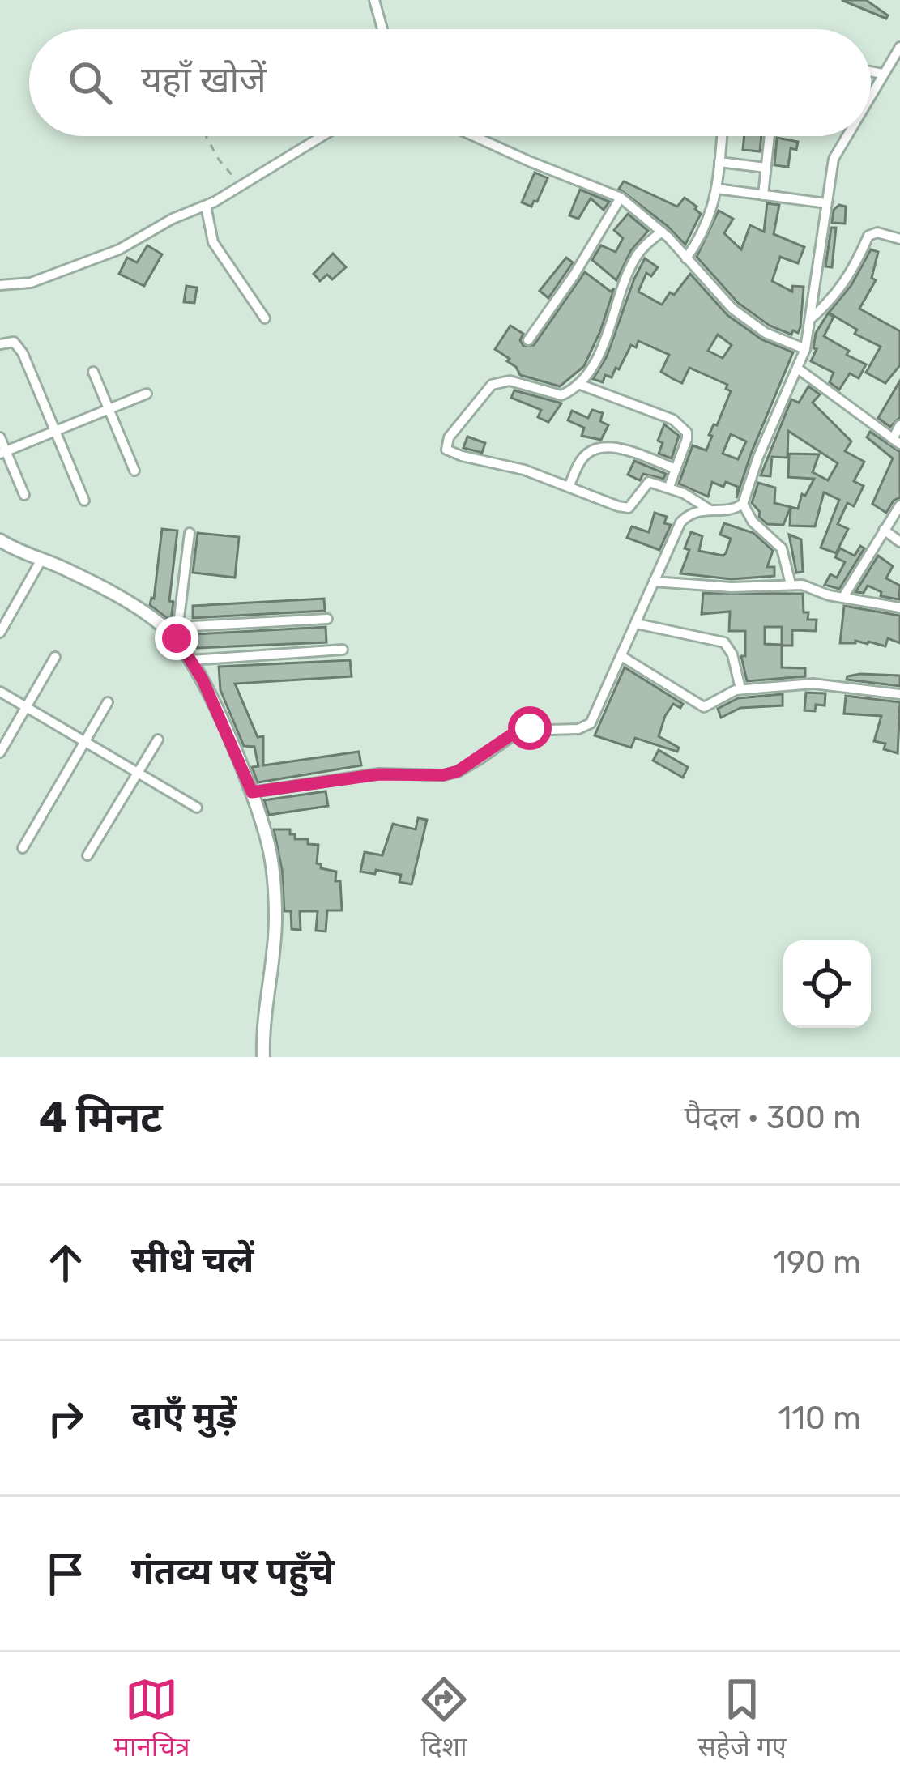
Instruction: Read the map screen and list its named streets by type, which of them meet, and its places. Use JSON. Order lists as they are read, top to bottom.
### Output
{
  "page": {
    "search": "यहाँ खोजें",
    "heading": ["4 मिनट", "पैदल · 300 m"],
    "list": [
      ["सीधे चलें", "190 m"],
      ["दाएँ मुड़ें", "110 m"],
      "गंतव्य पर पहुँचे"
    ],
    "nav": ["मानचित्र", "दिशा", "सहेजे गए"]
  }
}
